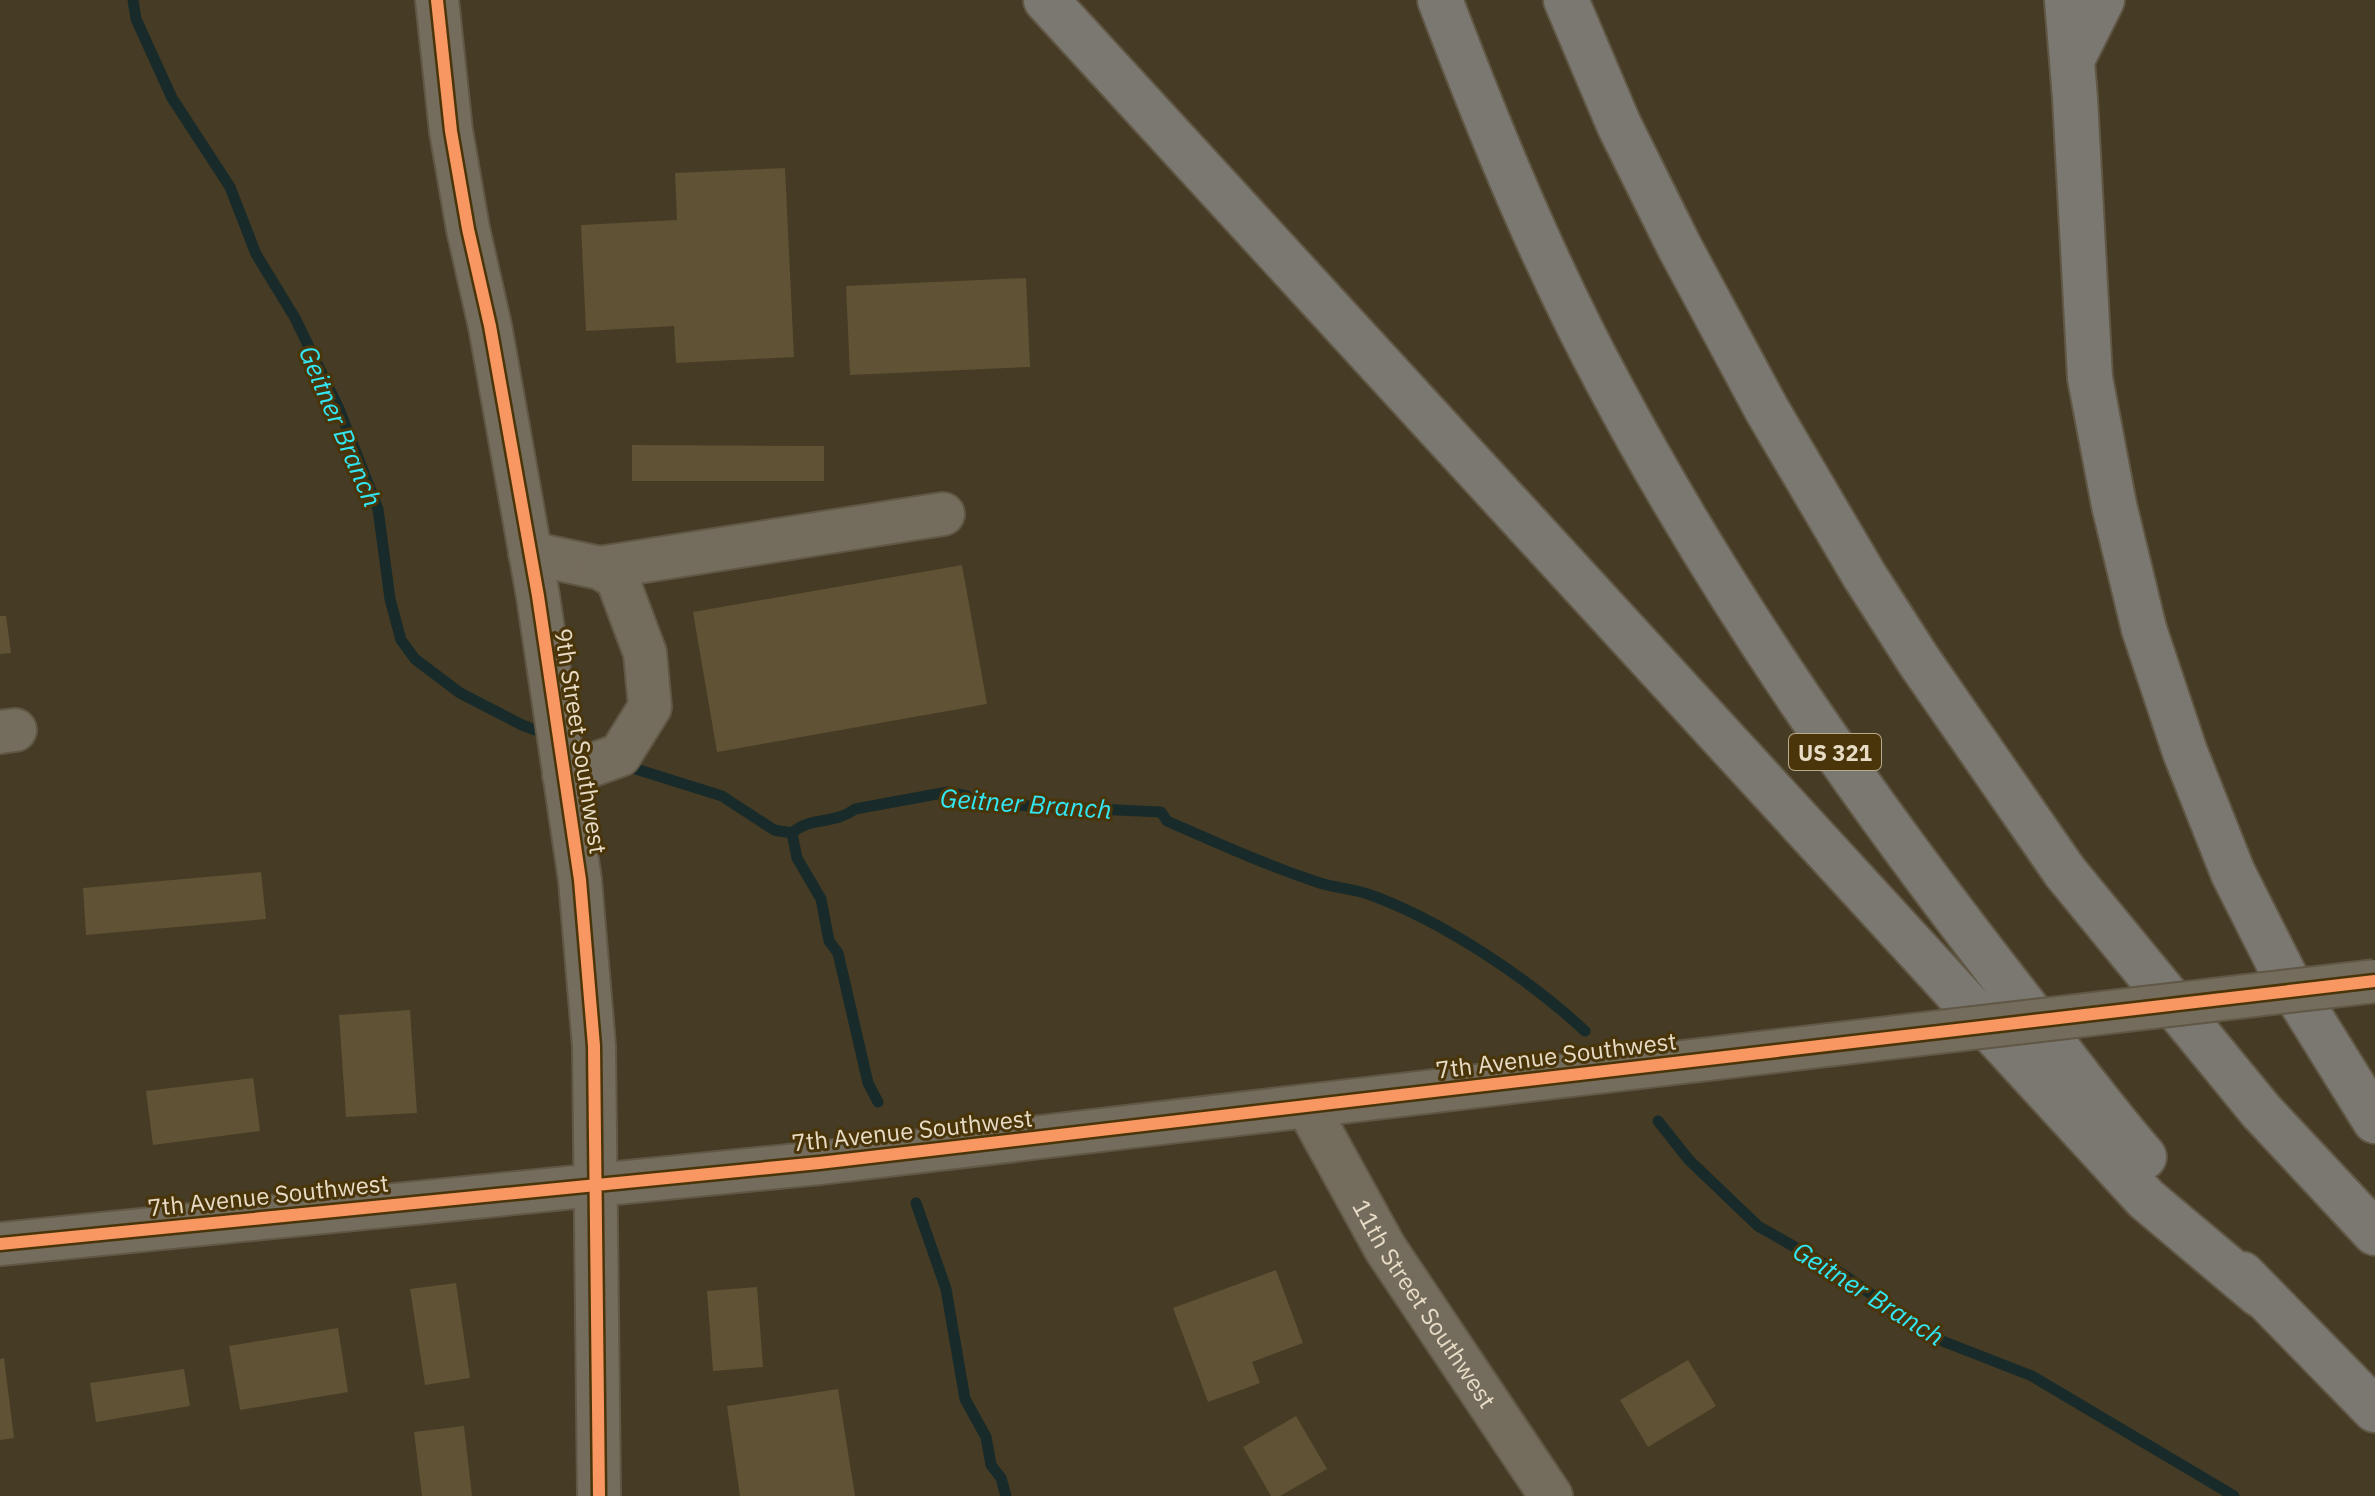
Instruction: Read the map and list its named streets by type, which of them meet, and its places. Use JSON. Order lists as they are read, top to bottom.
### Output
{
  "streets": {
    "highway": ["US 321"],
    "street": ["9th Street Southwest", "7th Avenue Southwest", "11th Street Southwest"]
  },
  "crossings": [
    ["9th Street Southwest", "7th Avenue Southwest"],
    ["7th Avenue Southwest", "11th Street Southwest"]
  ],
  "water": ["Geitner Branch"]
}
